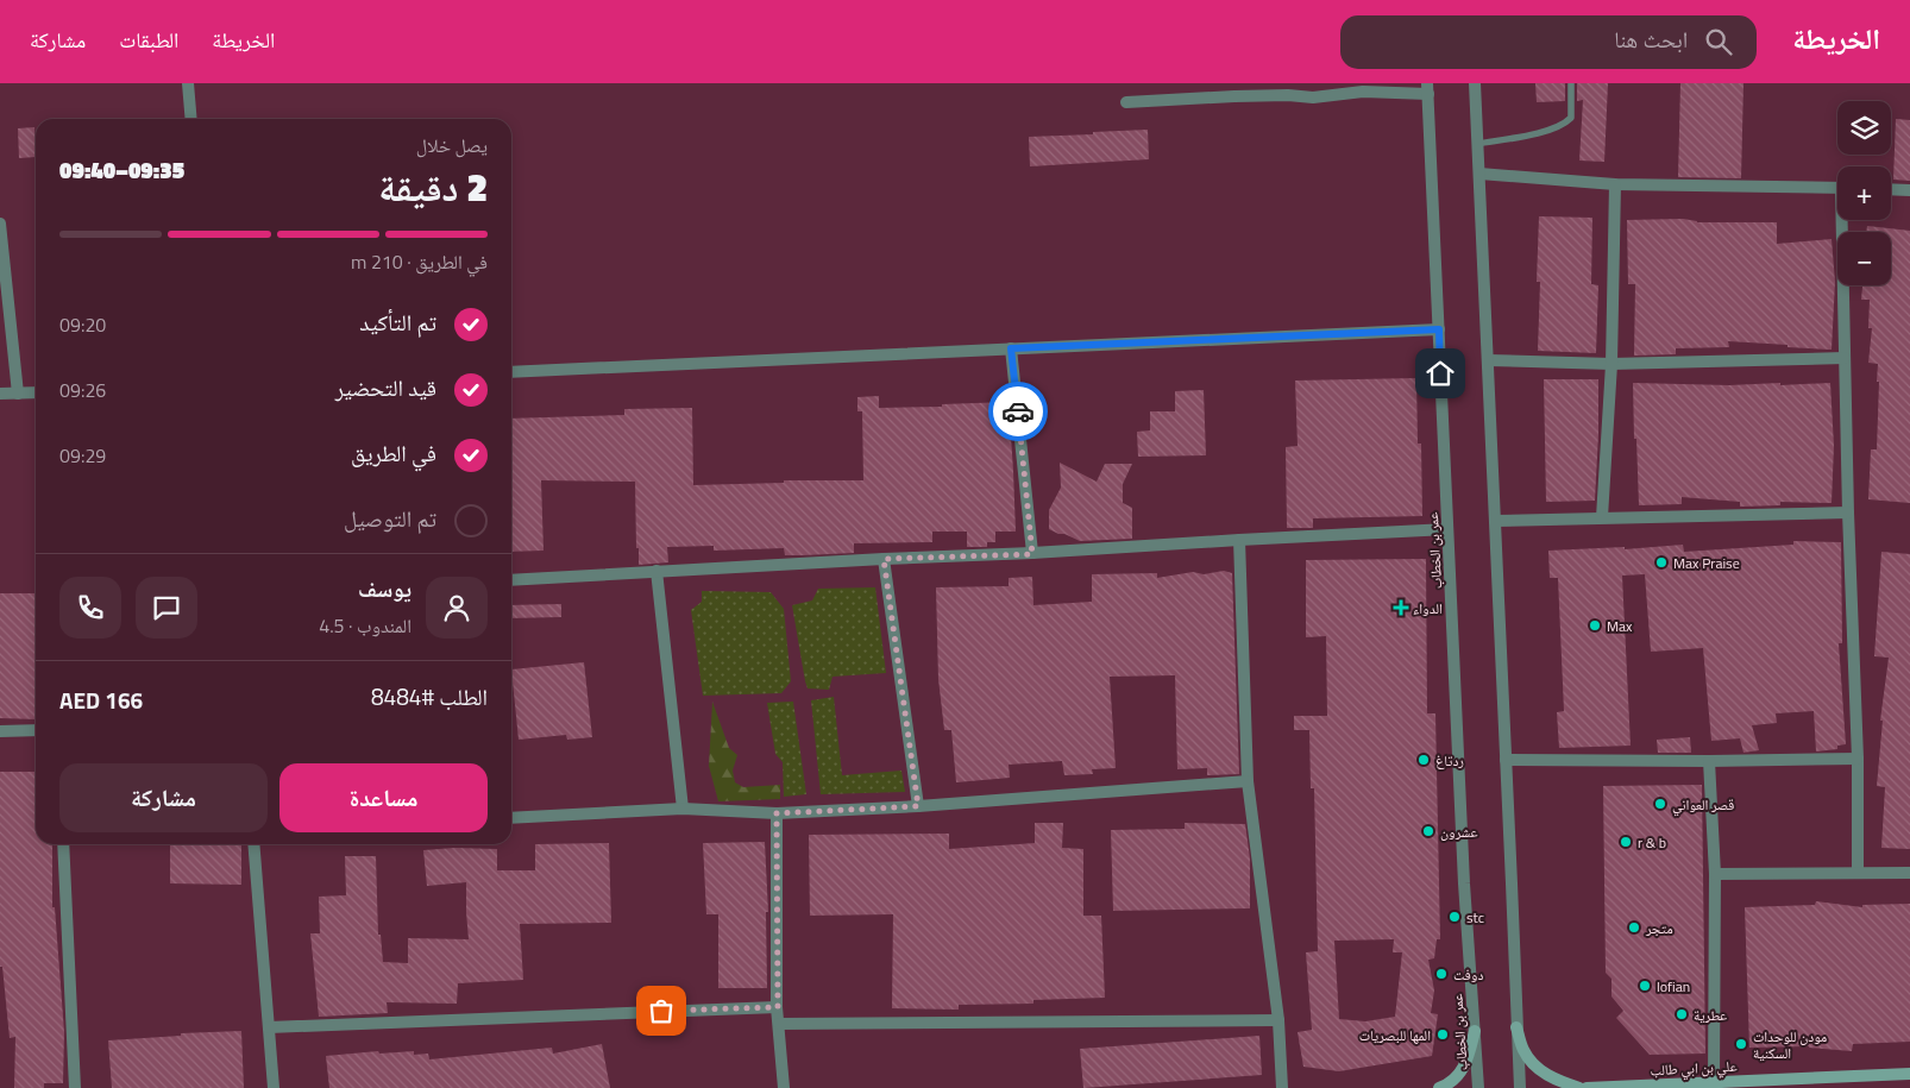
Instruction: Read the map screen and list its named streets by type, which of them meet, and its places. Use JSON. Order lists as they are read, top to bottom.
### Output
{
  "streets": {
    "main road": ["علي بن ابي طالب"],
    "street": ["عمر بن الخطاب"]
  },
  "places": {
    "other": [
      "Max Praise",
      "Max",
      "ردتاغ",
      "قصر العواني",
      "عشرون",
      "r & b",
      "stc",
      "متجر",
      "دوفت",
      "lofian",
      "عطرية",
      "المها للبصريات",
      "مودن للوحدات السكنية"
    ],
    "health": ["الدواء"]
  },
  "page": {
    "header": "الخريطة",
    "search": "ابحث هنا",
    "nav": ["الخريطة", "الطبقات", "مشاركة"],
    "map_buttons": ["+", "−"],
    "heading": ["2 دقيقة", "يصل خلال", "09:35–09:40"],
    "panel": [
      "يوسف",
      "المندوب · 4.5",
      "الطلب #8484",
      "AED 166"
    ],
    "bar": "في الطريق · 210 m",
    "list": [
      ["تم التأكيد", "09:20"],
      ["قيد التحضير", "09:26"],
      ["في الطريق", "09:29"],
      "تم التوصيل"
    ],
    "buttons": ["مساعدة", "مشاركة"]
  }
}
